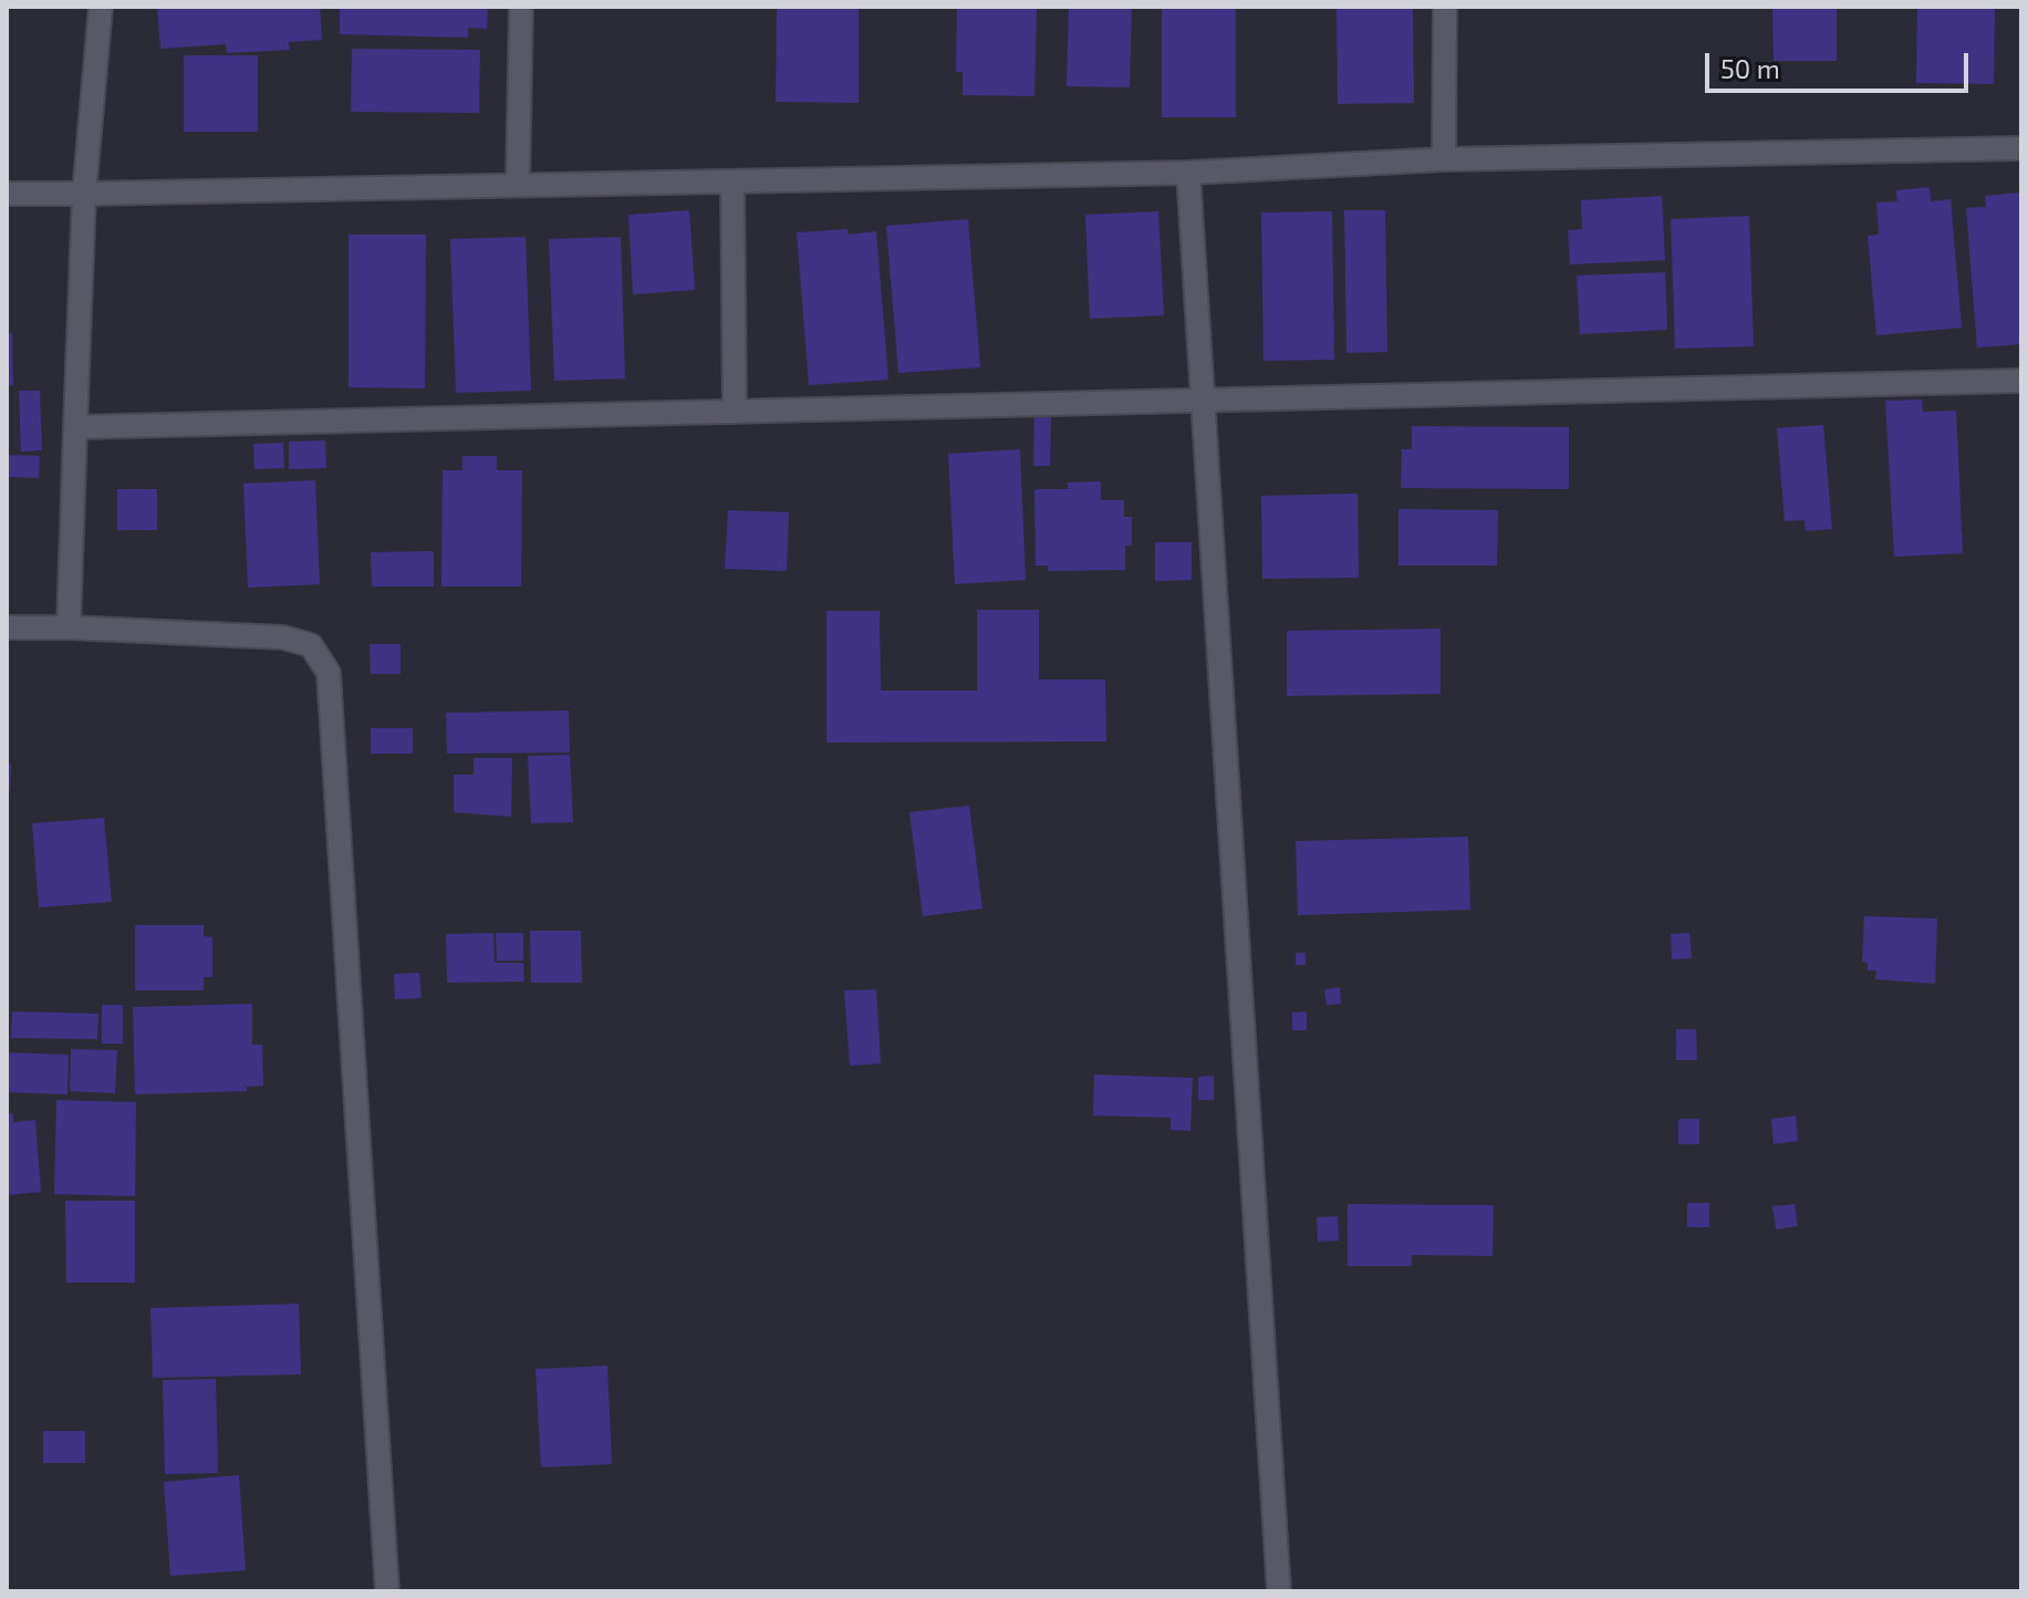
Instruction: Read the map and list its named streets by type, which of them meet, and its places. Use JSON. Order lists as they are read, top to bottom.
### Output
{
  "scale_bar": "50 m"
}
